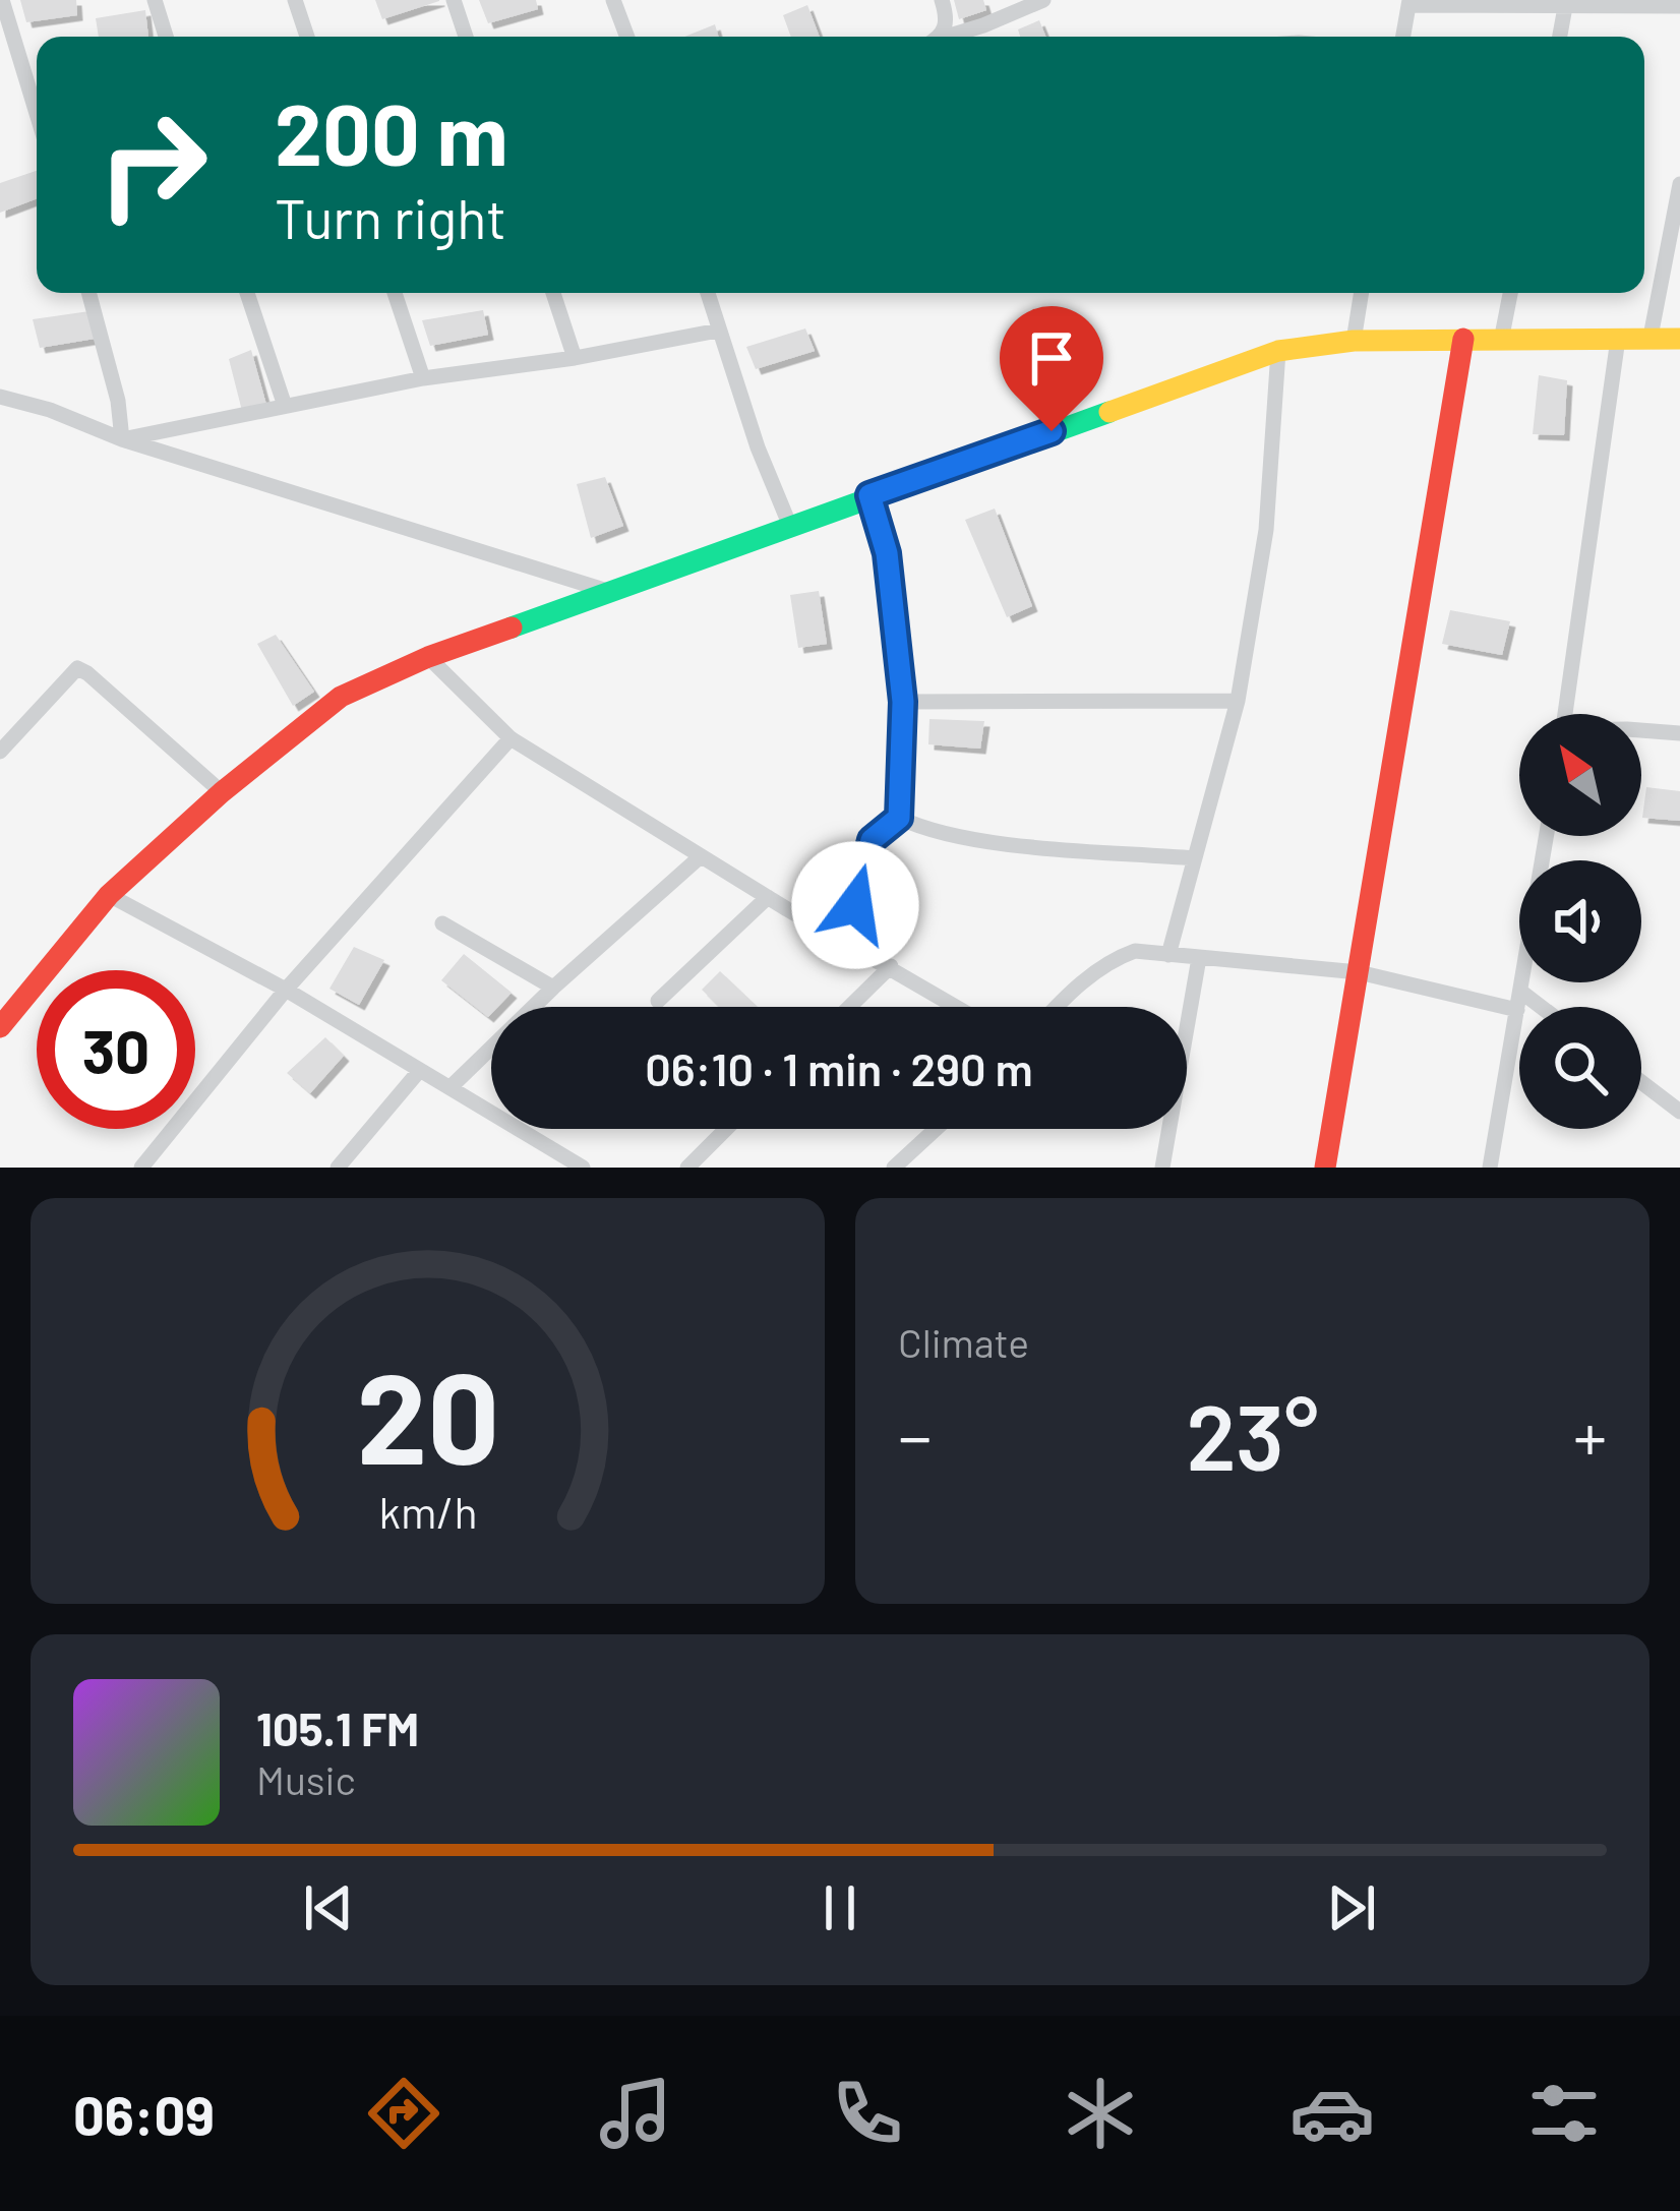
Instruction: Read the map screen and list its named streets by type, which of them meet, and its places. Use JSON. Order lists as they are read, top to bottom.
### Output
{
  "north": "top left",
  "page": {
    "turn": ["200 m", "Turn right"],
    "limit": "30",
    "trip": "06:10 · 1 min · 290 m",
    "tile": "Climate",
    "heat": ["−", "23°", "+"],
    "song": ["105.1 FM", "Music"],
    "tabs": "06:09",
    "gauge": ["20", "km/h"]
  }
}
